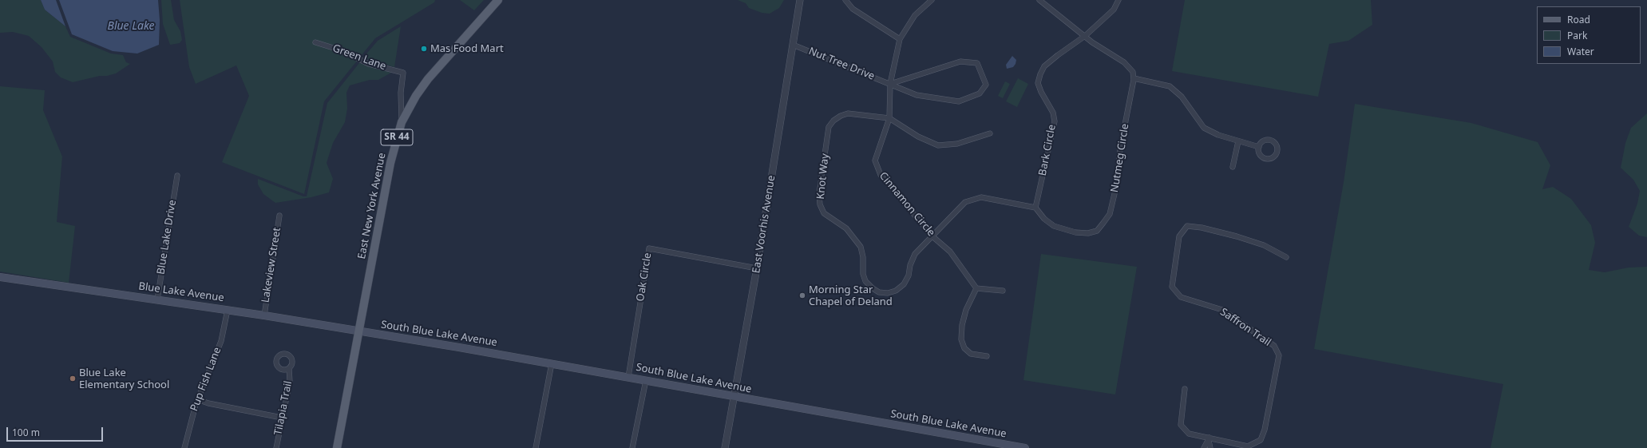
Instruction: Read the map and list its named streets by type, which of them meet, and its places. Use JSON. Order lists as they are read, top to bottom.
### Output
{
  "streets": {
    "main road": [
      "SR 44",
      "East New York Avenue",
      "Blue Lake Avenue",
      "South Blue Lake Avenue"
    ],
    "street": [
      "Green Lane",
      "Nut Tree Drive",
      "Bark Circle",
      "Nutmeg Circle",
      "Knot Way",
      "Cinnamon Circle",
      "East Voorhis Avenue",
      "Blue Lake Drive",
      "Lakeview Street",
      "Oak Circle",
      "Saffron Trail",
      "Pup Fish Lane",
      "Tilapia Trail"
    ]
  },
  "crossings": [
    ["Green Lane", "East New York Avenue"],
    ["Nut Tree Drive", "Cinnamon Circle"],
    ["Nut Tree Drive", "East Voorhis Avenue"],
    ["Bark Circle", "Nutmeg Circle"],
    ["Knot Way", "Cinnamon Circle"],
    ["East New York Avenue", "Blue Lake Avenue"],
    ["East New York Avenue", "South Blue Lake Avenue"],
    ["East Voorhis Avenue", "Oak Circle"],
    ["East Voorhis Avenue", "South Blue Lake Avenue"],
    ["Blue Lake Drive", "Blue Lake Avenue"],
    ["Lakeview Street", "Blue Lake Avenue"],
    ["Oak Circle", "South Blue Lake Avenue"],
    ["Blue Lake Avenue", "South Blue Lake Avenue"],
    ["Blue Lake Avenue", "Pup Fish Lane"]
  ],
  "water": ["Blue Lake"],
  "places": ["Mas Food Mart", "Morning Star Chapel of Deland", "Blue Lake Elementary School"],
  "legend": ["Road", "Park", "Water"],
  "scale_bar": "100 m"
}
